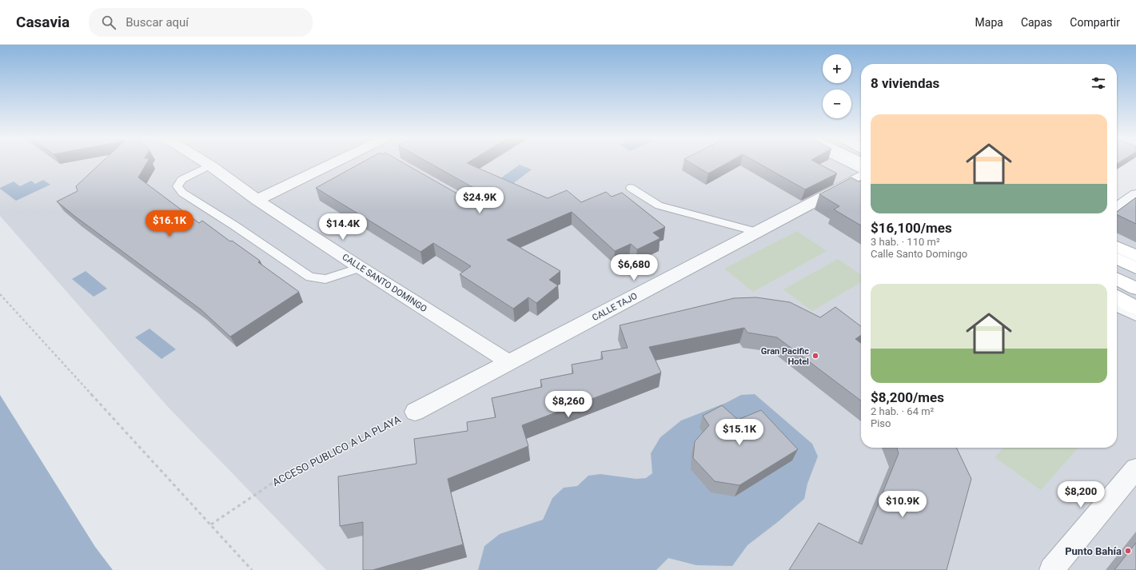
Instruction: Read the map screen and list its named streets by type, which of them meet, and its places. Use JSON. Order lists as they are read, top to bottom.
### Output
{
  "streets": {
    "street": ["CALLE SANTO DOMINGO", "CALLE TAJO"],
    "path": ["ACCESO PUBLICO A LA PLAYA"]
  },
  "crossings": [
    ["CALLE SANTO DOMINGO", "CALLE TAJO"],
    ["CALLE TAJO", "ACCESO PUBLICO A LA PLAYA"]
  ],
  "places": ["Gran Pacific Hotel", "Punto Bahía"],
  "page": {
    "header": "Casavia",
    "search": "Buscar aquí",
    "nav": ["Mapa", "Capas", "Compartir"],
    "map_buttons": ["+", "−"],
    "heading": "8 viviendas",
    "list": [
      {
        "name": "$16,100/mes",
        "note": "3 hab. · 110 m² · Calle Santo Domingo"
      },
      {
        "name": "$8,200/mes",
        "note": "2 hab. · 64 m² · Piso"
      }
    ],
    "price": [
      "$24.9K",
      "$16.1K",
      "$14.4K",
      "$6,680",
      "$8,260",
      "$15.1K",
      "$8,200",
      "$10.9K"
    ]
  }
}
